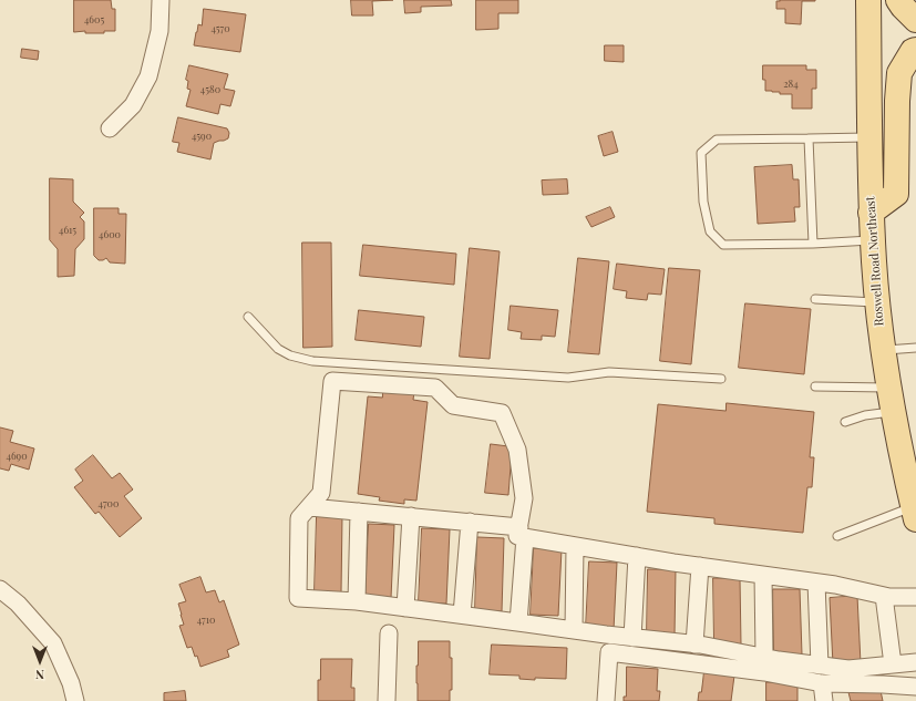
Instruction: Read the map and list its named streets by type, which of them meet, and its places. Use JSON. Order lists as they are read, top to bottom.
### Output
{
  "streets": {
    "main road": ["Roswell Road Northeast"]
  },
  "house_numbers": [
    "4605",
    "4570",
    "284",
    "4580",
    "4590",
    "4615",
    "4600",
    "4690",
    "4700",
    "4710"
  ],
  "north": "bottom"
}
